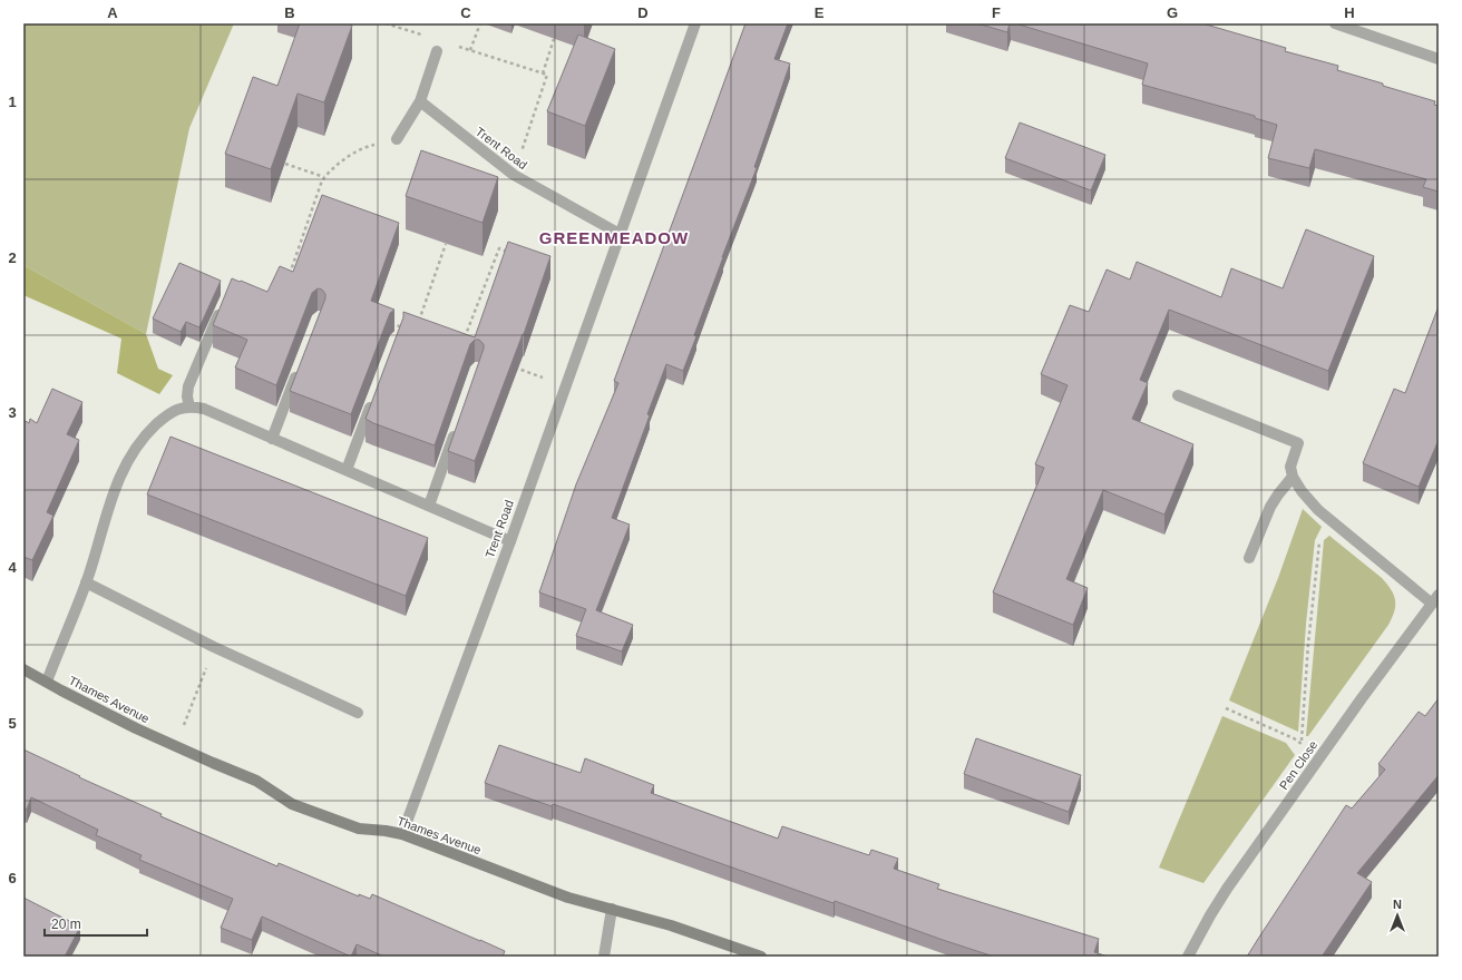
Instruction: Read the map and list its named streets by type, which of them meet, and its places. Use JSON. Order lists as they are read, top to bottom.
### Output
{
  "streets": {
    "street": ["Trent Road", "Thames Avenue", "Pen Close"]
  },
  "crossings": [
    ["Trent Road", "Thames Avenue"]
  ],
  "districts": ["GREENMEADOW"],
  "scale_bar": "20 m",
  "north": "top",
  "grid": {
    "columns": [
      "A",
      "B",
      "C",
      "D",
      "E",
      "F",
      "G",
      "H"
    ],
    "rows": [
      "1",
      "2",
      "3",
      "4",
      "5",
      "6"
    ]
  }
}
